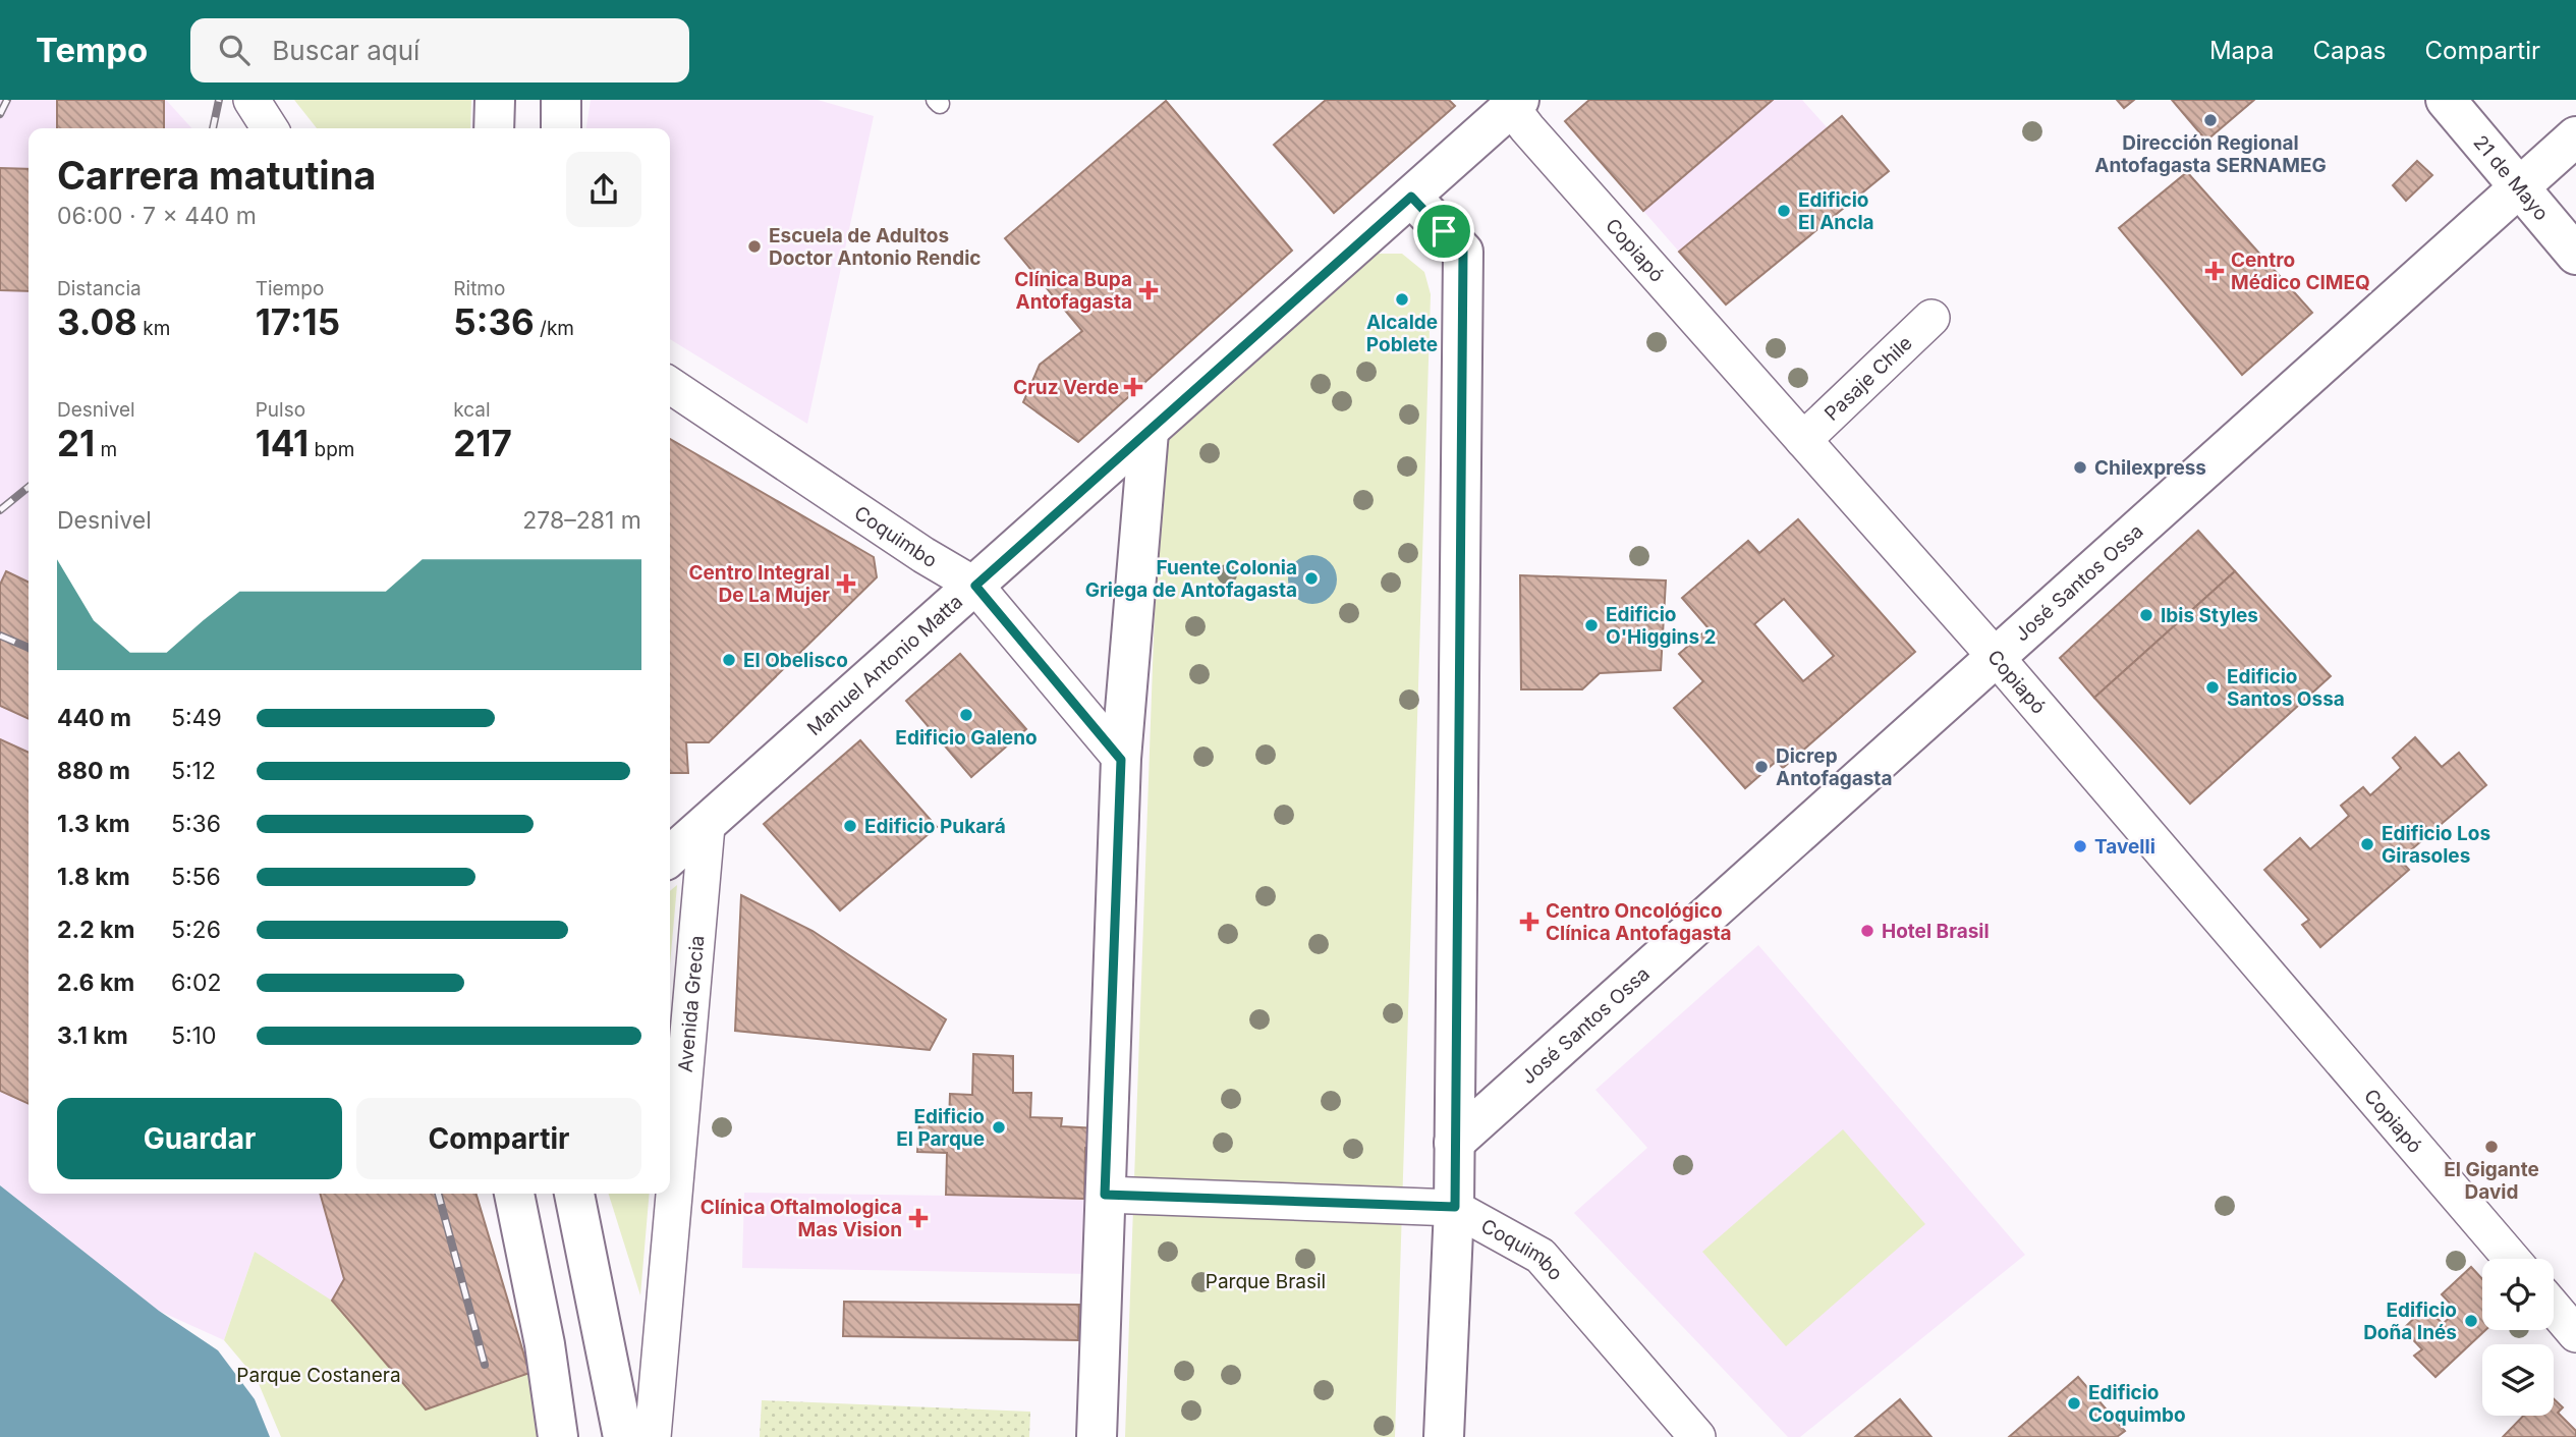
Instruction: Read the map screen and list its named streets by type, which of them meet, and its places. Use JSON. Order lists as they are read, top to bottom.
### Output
{
  "streets": {
    "main road": ["21 de Mayo", "José Santos Ossa", "Manuel Antonio Matta"],
    "street": [
      "Copiapó",
      "Pasaje Chile",
      "Coquimbo",
      "Avenida Grecia"
    ]
  },
  "crossings": [
    ["21 de Mayo", "José Santos Ossa"],
    ["Copiapó", "Pasaje Chile"],
    ["Copiapó", "José Santos Ossa"],
    ["Copiapó", "Manuel Antonio Matta"],
    ["Coquimbo", "Manuel Antonio Matta"],
    ["Manuel Antonio Matta", "Avenida Grecia"]
  ],
  "parks": ["Parque Brasil", "Parque Costanera"],
  "places": {
    "other": [
      "Dirección Regional Antofagasta SERNAMEG",
      "Edificio El Ancla",
      "Escuela de Adultos Doctor Antonio Rendic",
      "Alcalde Poblete",
      "Chilexpress",
      "Fuente Colonia Griega de Antofagasta",
      "Ibis Styles",
      "Edificio O'Higgins 2",
      "El Obelisco",
      "Edificio Santos Ossa",
      "Edificio Galeno",
      "Dicrep Antofagasta",
      "Edificio Pukará",
      "Edificio Los Girasoles",
      "Tavelli",
      "Hotel Brasil",
      "Edificio El Parque",
      "El Gigante David",
      "Edificio Doña Inés",
      "Edificio Coquimbo"
    ],
    "health": [
      "Centro Médico CIMEQ",
      "Clínica Bupa Antofagasta",
      "Cruz Verde",
      "Centro Integral De La Mujer",
      "Centro Oncológico Clínica Antofagasta",
      "Clínica Oftalmologica Mas Vision"
    ]
  },
  "page": {
    "header": "Tempo",
    "search": "Buscar aquí",
    "nav": ["Mapa", "Capas", "Compartir"],
    "heading": ["Carrera matutina", "06:00 · 7 × 440 m"],
    "stats": [
      ["Distancia", "3.08 km"],
      ["Tiempo", "17:15"],
      ["Ritmo", "5:36 /km"],
      ["Desnivel", "21 m"],
      ["Pulso", "141 bpm"],
      ["kcal", "217"]
    ],
    "chart": ["Desnivel", "278–281 m"],
    "list": [
      {
        "name": "440 m",
        "note": "5:49"
      },
      {
        "name": "880 m",
        "note": "5:12"
      },
      {
        "name": "1.3 km",
        "note": "5:36"
      },
      {
        "name": "1.8 km",
        "note": "5:56"
      },
      {
        "name": "2.2 km",
        "note": "5:26"
      },
      {
        "name": "2.6 km",
        "note": "6:02"
      },
      {
        "name": "3.1 km",
        "note": "5:10"
      }
    ],
    "buttons": ["Guardar", "Compartir"]
  }
}
